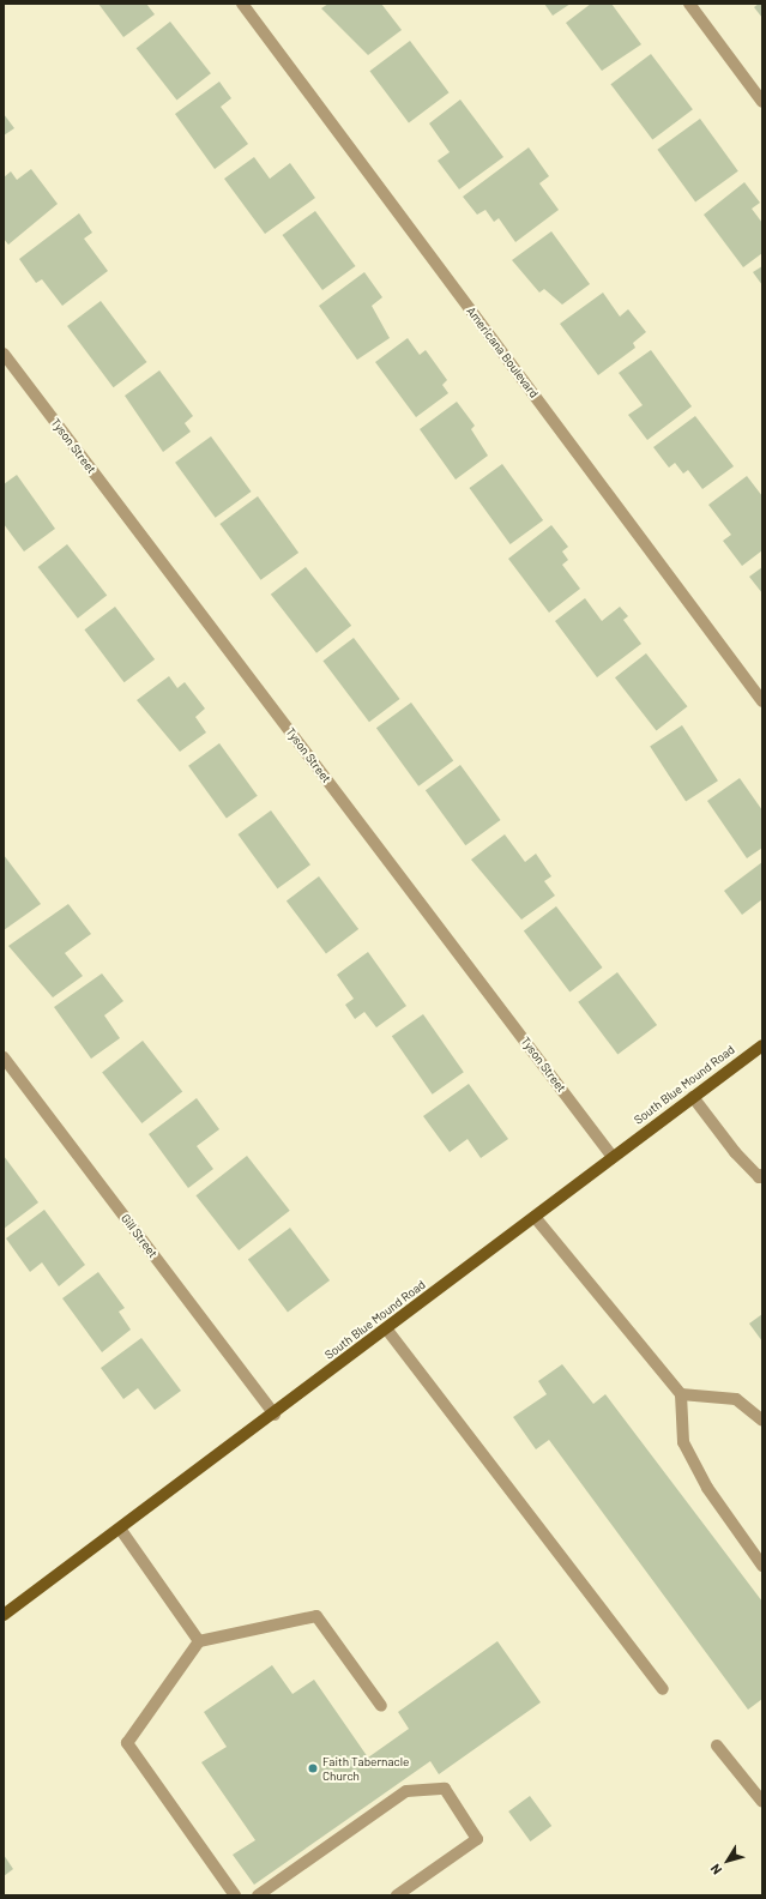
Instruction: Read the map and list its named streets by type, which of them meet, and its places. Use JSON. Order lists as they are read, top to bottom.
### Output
{
  "streets": {
    "main road": ["South Blue Mound Road"],
    "street": ["Americana Boulevard", "Tyson Street", "Gill Street"]
  },
  "crossings": [
    ["Tyson Street", "South Blue Mound Road"],
    ["South Blue Mound Road", "Gill Street"]
  ],
  "places": ["Faith Tabernacle Church"],
  "north": "bottom left"
}
